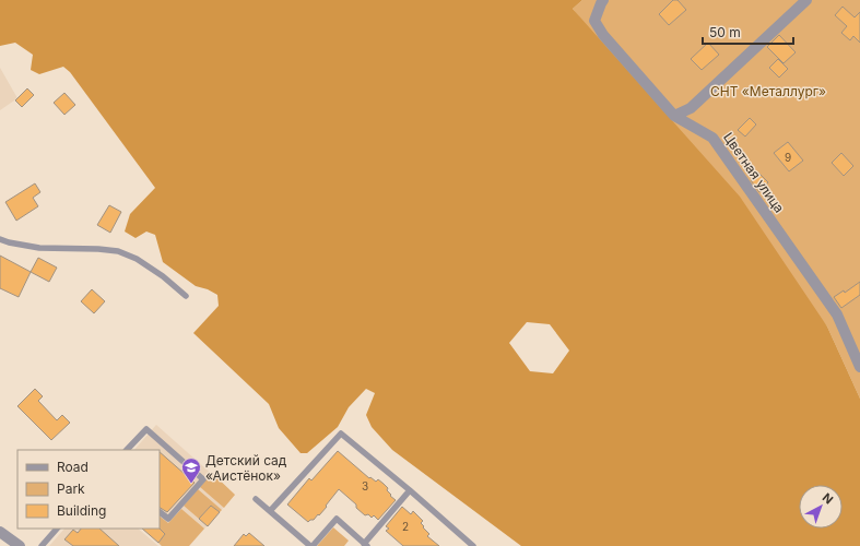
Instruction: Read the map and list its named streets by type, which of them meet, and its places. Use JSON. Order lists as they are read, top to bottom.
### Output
{
  "streets": {
    "street": ["Цветная улица"]
  },
  "parks": ["СНТ «Металлург»"],
  "places": {
    "school or university": ["Детский сад «Аистёнок»"]
  },
  "house_numbers": ["9", "3", "2"],
  "legend": ["Road", "Park", "Building"],
  "scale_bar": "50 m",
  "north": "top right"
}
